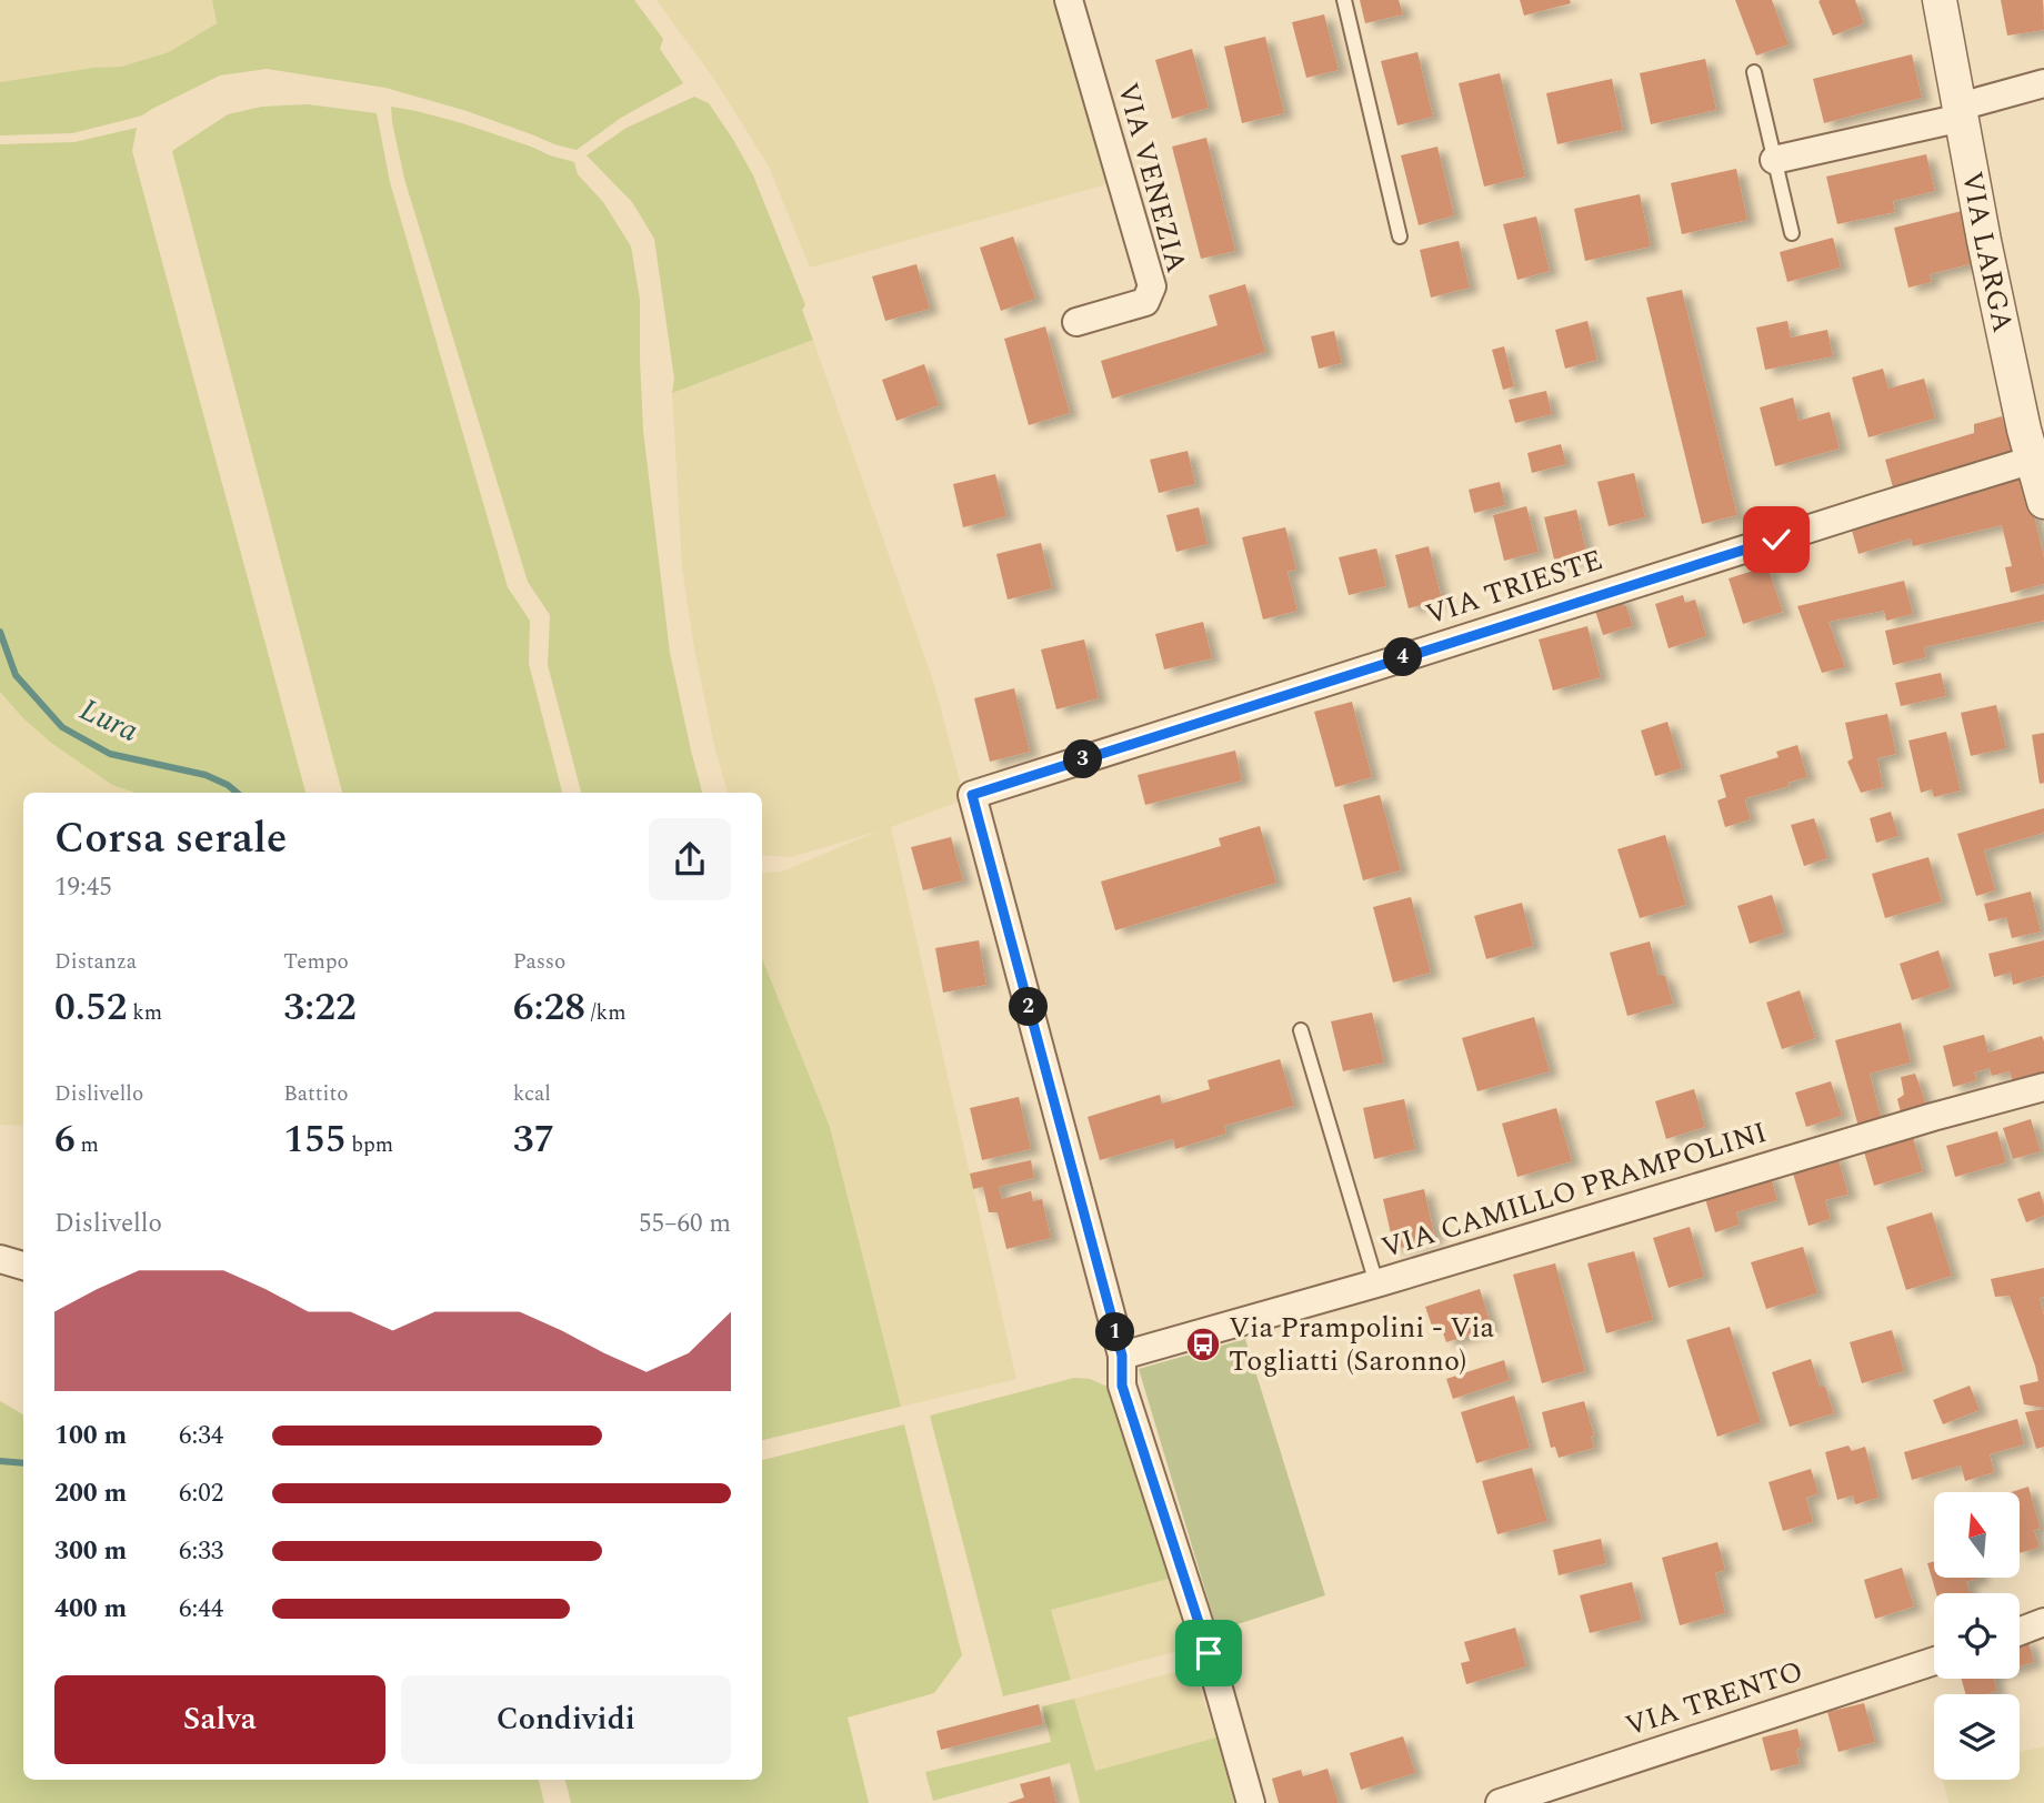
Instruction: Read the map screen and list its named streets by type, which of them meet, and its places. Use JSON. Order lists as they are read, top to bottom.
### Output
{
  "streets": {
    "street": [
      "VIA VENEZIA",
      "VIA LARGA",
      "VIA TRIESTE",
      "VIA CAMILLO PRAMPOLINI",
      "VIA TRENTO"
    ]
  },
  "crossings": [
    ["VIA LARGA", "VIA TRIESTE"],
    ["VIA TRIESTE", "VIA CAMILLO PRAMPOLINI"]
  ],
  "water": ["Lura"],
  "places": {
    "bus stop": ["Via Prampolini - Via Togliatti (Saronno)"]
  },
  "north": "top",
  "page": {
    "pins": [
      "4",
      "3",
      "2",
      "1"
    ],
    "heading": ["Corsa serale", "19:45"],
    "stats": [
      ["Distanza", "0.52 km"],
      ["Tempo", "3:22"],
      ["Passo", "6:28 /km"],
      ["Dislivello", "6 m"],
      ["Battito", "155 bpm"],
      ["kcal", "37"]
    ],
    "chart": ["Dislivello", "55–60 m"],
    "list": [
      {
        "name": "100 m",
        "note": "6:34"
      },
      {
        "name": "200 m",
        "note": "6:02"
      },
      {
        "name": "300 m",
        "note": "6:33"
      },
      {
        "name": "400 m",
        "note": "6:44"
      }
    ],
    "buttons": ["Salva", "Condividi"]
  }
}
